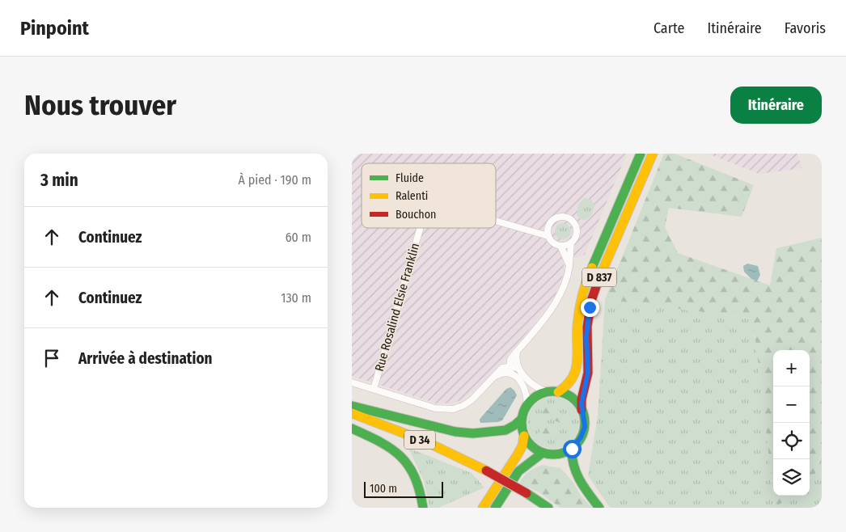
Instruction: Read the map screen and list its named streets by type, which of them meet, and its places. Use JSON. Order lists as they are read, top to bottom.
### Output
{
  "streets": {
    "main road": ["D 837", "D 34"],
    "street": ["Rue Rosalind Elsie Franklin"]
  },
  "legend": ["Fluide", "Ralenti", "Bouchon"],
  "scale_bar": "100 m",
  "page": {
    "header": "Pinpoint",
    "nav": ["Carte", "Itinéraire", "Favoris"],
    "buttons": "Itinéraire",
    "title": "Nous trouver",
    "heading": ["3 min", "À pied · 190 m"],
    "list": [
      ["Continuez", "60 m"],
      ["Continuez", "130 m"],
      "Arrivée à destination"
    ],
    "map_buttons": ["+", "−"],
    "scale": "100 m"
  }
}
